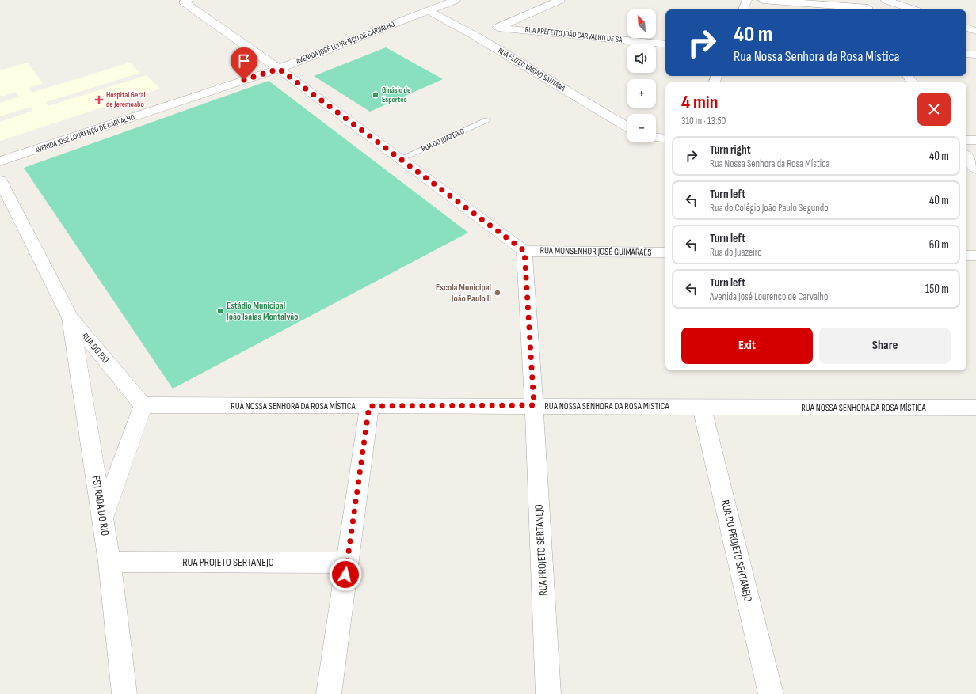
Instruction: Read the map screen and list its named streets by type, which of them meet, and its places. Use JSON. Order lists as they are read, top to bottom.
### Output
{
  "streets": {
    "street": [
      "RUA PREFEITO JOÃO CARVALHO DE SÁ",
      "AVENIDA JOSÉ LOURENÇO DE CARVALHO",
      "RUA ELIZEU VARJÃO SANTANA",
      "RUA MONSENHOR JOSÉ GUIMARÃES",
      "RUA DO RIO",
      "RUA NOSSA SENHORA DA ROSA MÍSTICA",
      "ESTRADA DO RIO",
      "RUA PROJETO SERTANEJO",
      "RUA DO PROJETO SERTANEJO"
    ],
    "lane": ["RUA DO JUAZEIRO"]
  },
  "crossings": [
    ["AVENIDA JOSÉ LOURENÇO DE CARVALHO", "RUA ELIZEU VARJÃO SANTANA"],
    ["RUA MONSENHOR JOSÉ GUIMARÃES", "RUA PROJETO SERTANEJO"],
    ["RUA DO RIO", "RUA NOSSA SENHORA DA ROSA MÍSTICA"],
    ["RUA DO RIO", "ESTRADA DO RIO"],
    ["RUA NOSSA SENHORA DA ROSA MÍSTICA", "RUA PROJETO SERTANEJO"],
    ["RUA NOSSA SENHORA DA ROSA MÍSTICA", "RUA DO PROJETO SERTANEJO"],
    ["ESTRADA DO RIO", "RUA PROJETO SERTANEJO"]
  ],
  "places": {
    "other": ["Ginásio de Esportes", "Escola Municipal João Paulo II", "Estádio Municipal João Isaias Montalvão"],
    "health": ["Hospital Geral de Jeremoabo"]
  },
  "north": "top left",
  "page": {
    "map_buttons": ["+", "−"],
    "turn": ["40 m", "Rua Nossa Senhora da Rosa Mística"],
    "heading": ["4 min", "310 m · 13:50"],
    "list": [
      {
        "name": "Turn right",
        "note": "Rua Nossa Senhora da Rosa Mística",
        "value": "40 m"
      },
      {
        "name": "Turn left",
        "note": "Rua do Colégio João Paulo Segundo",
        "value": "40 m"
      },
      {
        "name": "Turn left",
        "note": "Rua do Juazeiro",
        "value": "60 m"
      },
      {
        "name": "Turn left",
        "note": "Avenida José Lourenço de Carvalho",
        "value": "150 m"
      }
    ],
    "buttons": ["Exit", "Share"]
  }
}
